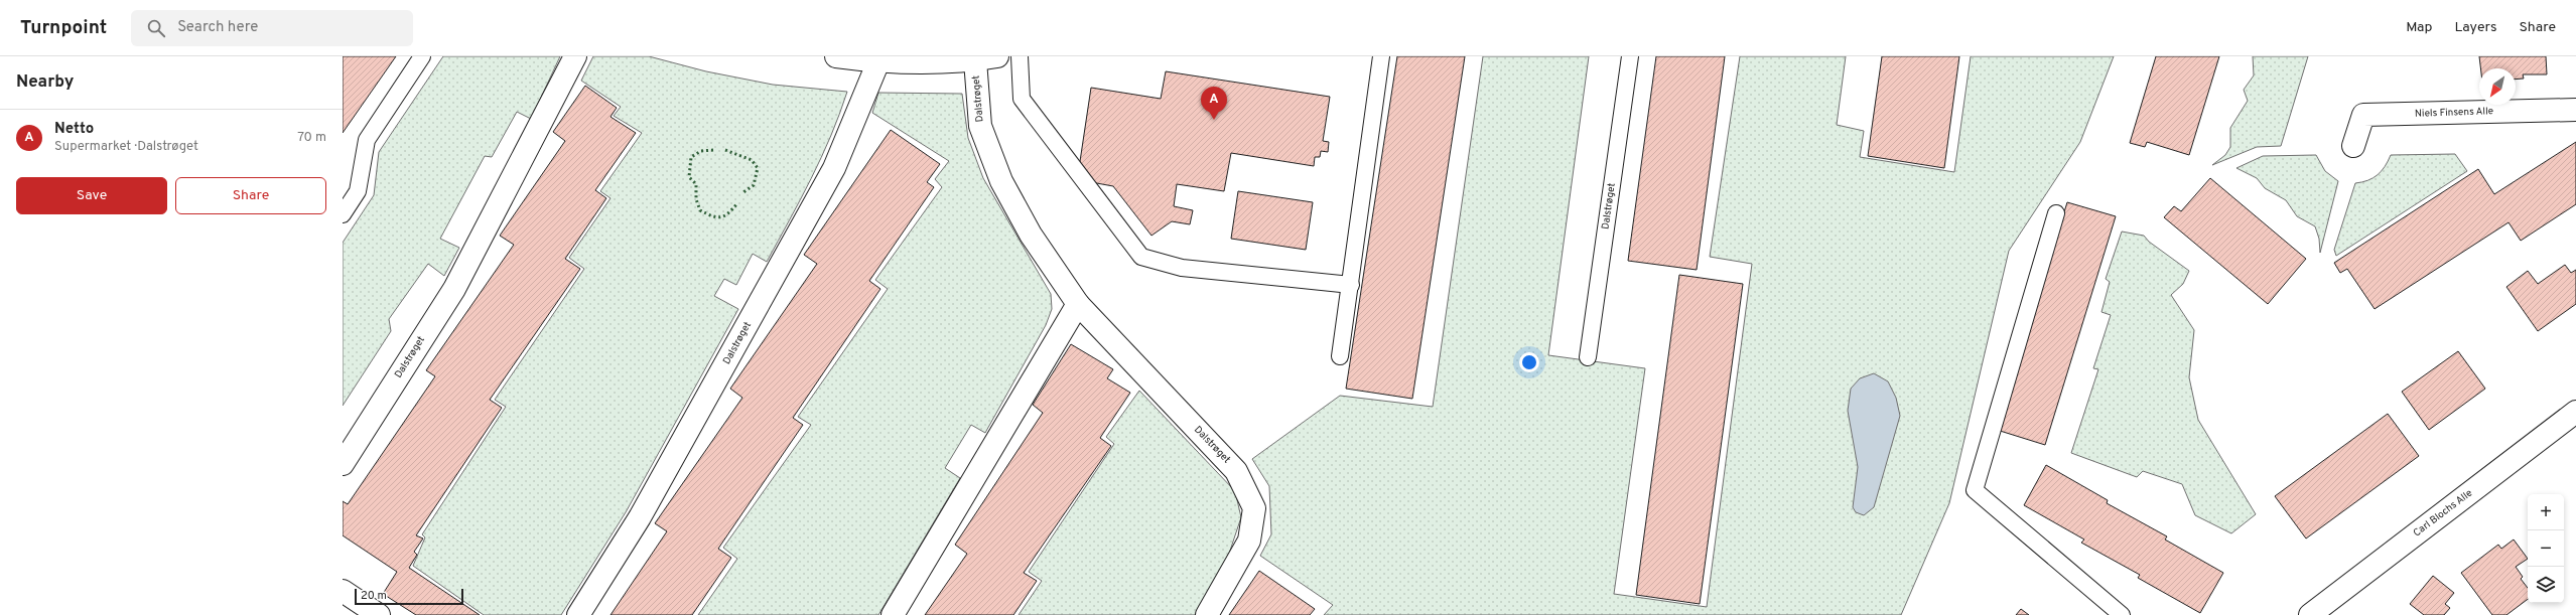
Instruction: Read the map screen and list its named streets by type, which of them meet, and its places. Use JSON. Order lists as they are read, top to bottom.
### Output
{
  "streets": {
    "street": ["Dalstrøget", "Niels Finsens Alle", "Carl Blochs Alle"]
  },
  "scale_bar": "20 m",
  "north": "bottom left",
  "page": {
    "header": "Turnpoint",
    "search": "Search here",
    "nav": ["Map", "Layers", "Share"],
    "heading": "Nearby",
    "pins": "A",
    "list": [
      {
        "mark": "A",
        "name": "Netto",
        "note": "Supermarket · Dalstrøget",
        "value": "70 m"
      }
    ],
    "buttons": ["Save", "Share"],
    "map_buttons": ["+", "−"],
    "scale": "20 m"
  }
}
